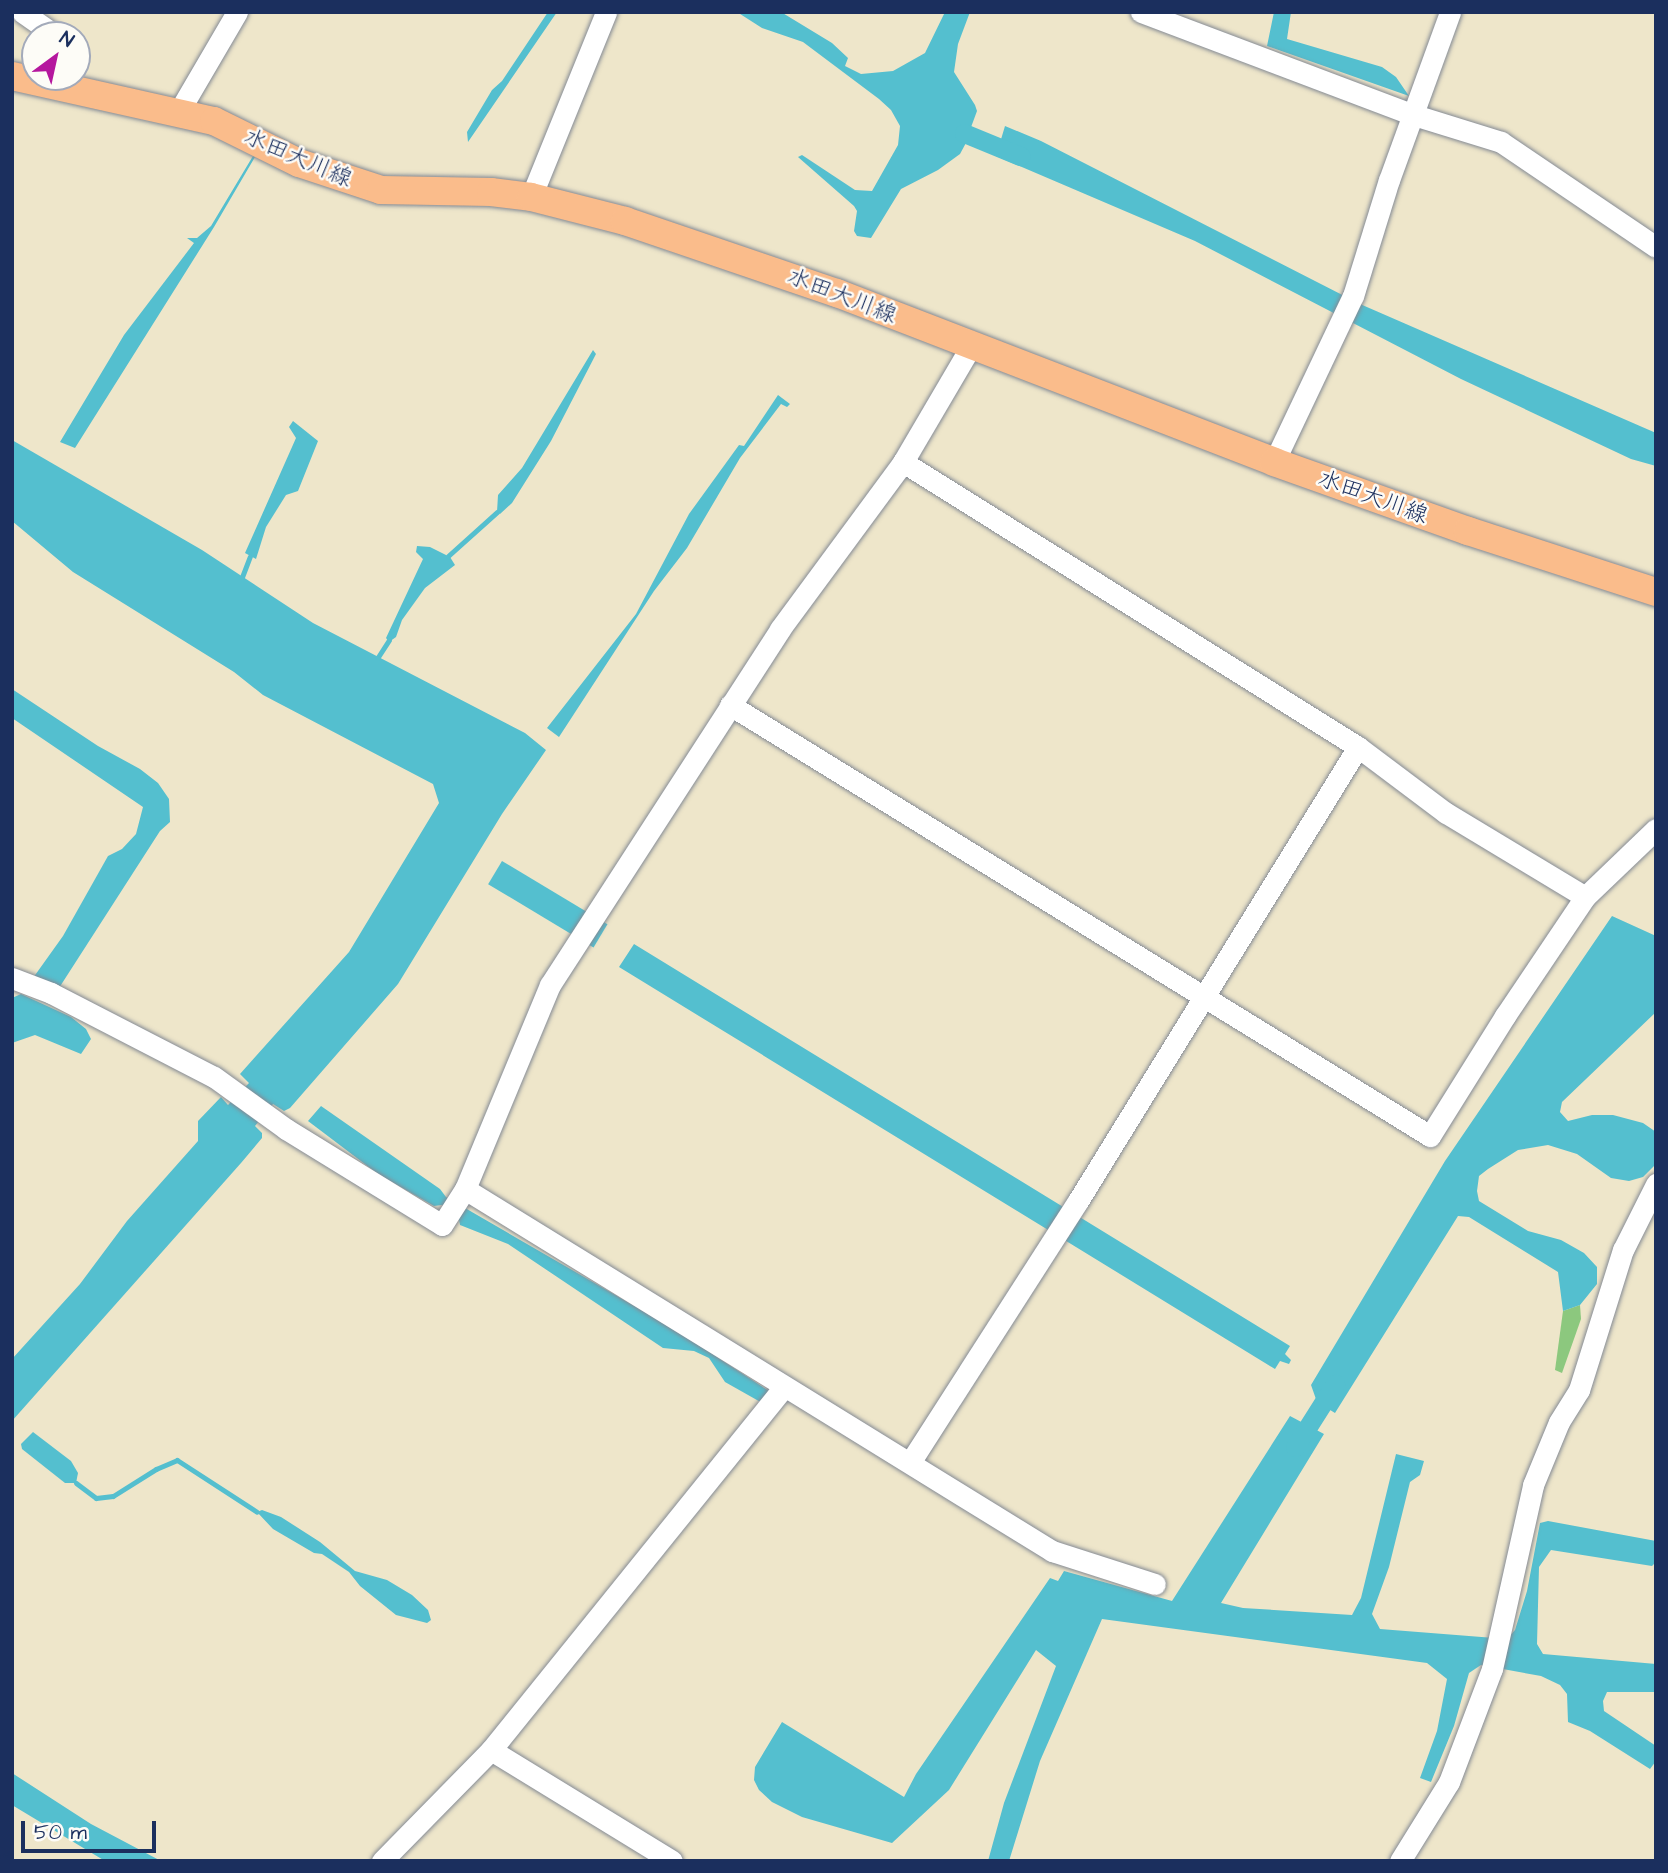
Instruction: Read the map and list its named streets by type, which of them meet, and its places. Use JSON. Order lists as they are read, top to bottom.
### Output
{
  "streets": {
    "main road": ["水田大川線"]
  },
  "scale_bar": "50 m",
  "north": "top right"
}
